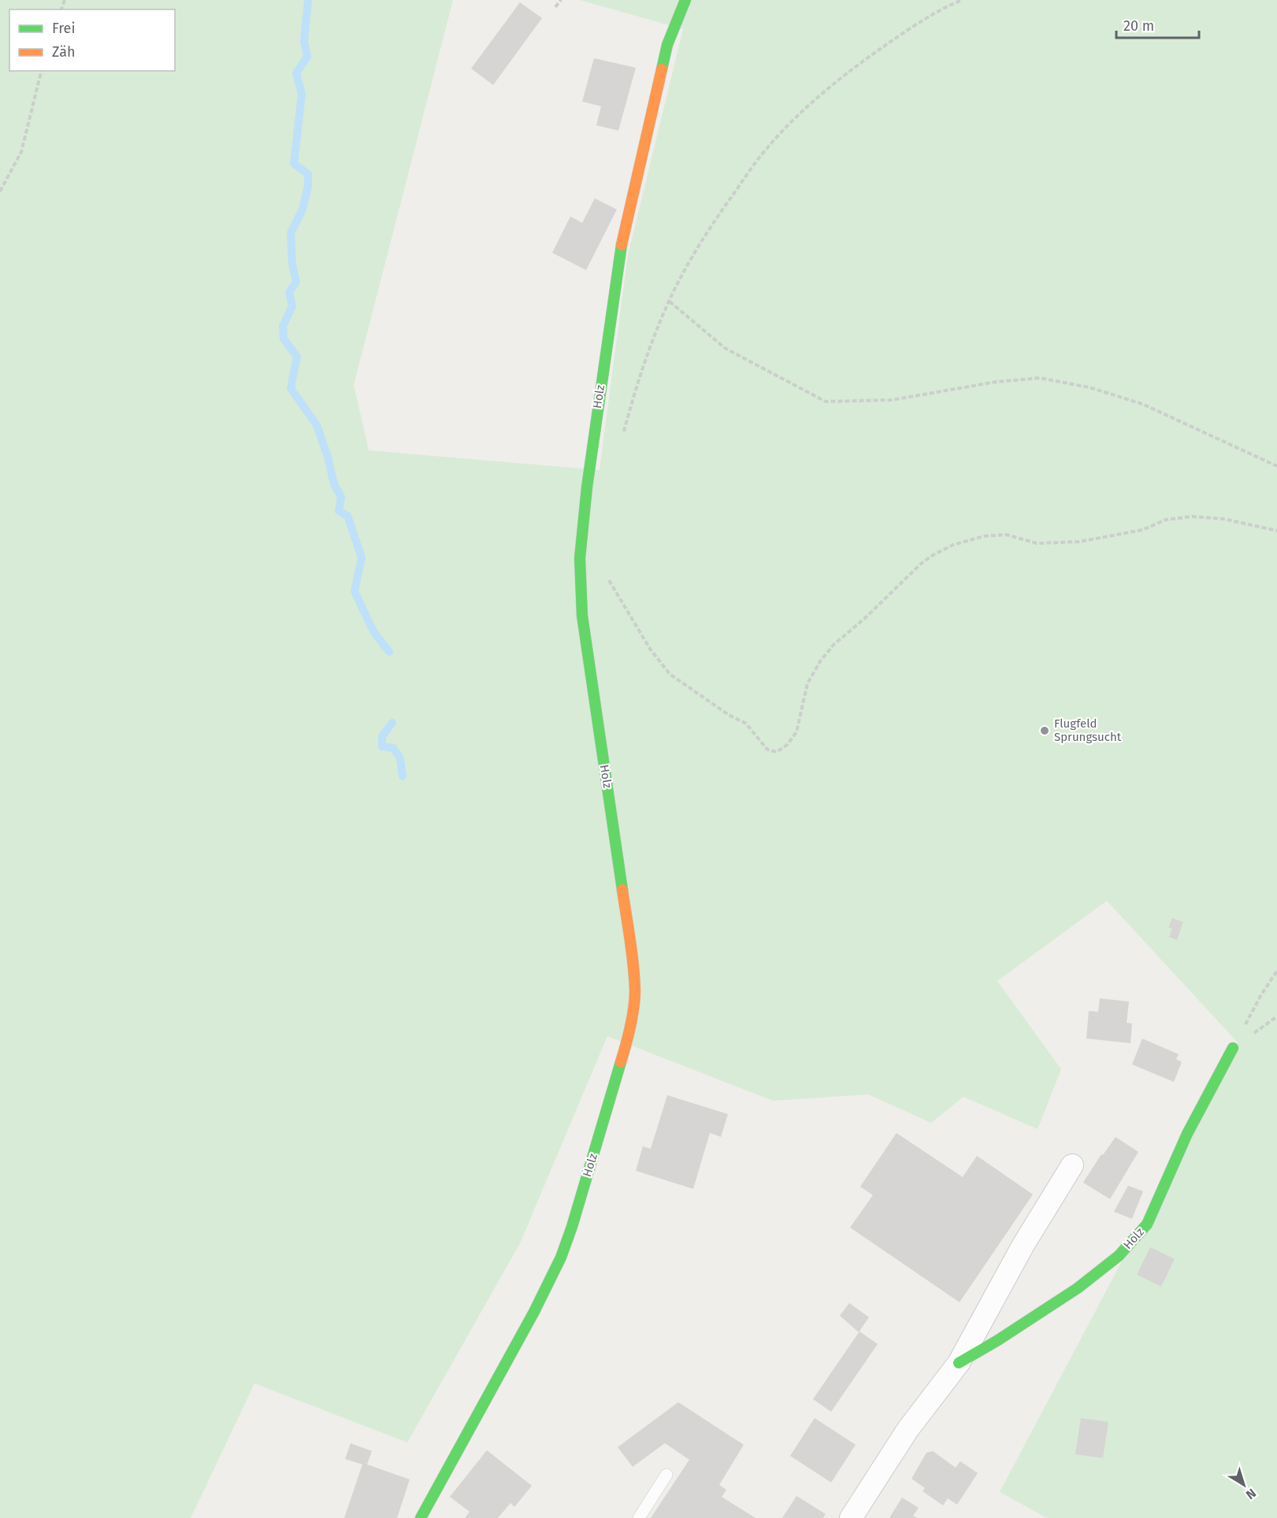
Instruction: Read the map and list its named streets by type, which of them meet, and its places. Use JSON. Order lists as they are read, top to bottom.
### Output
{
  "streets": {
    "street": ["Holz"]
  },
  "places": ["Flugfeld Sprungsucht"],
  "legend": ["Frei", "Zäh"],
  "scale_bar": "20 m",
  "north": "bottom right"
}
